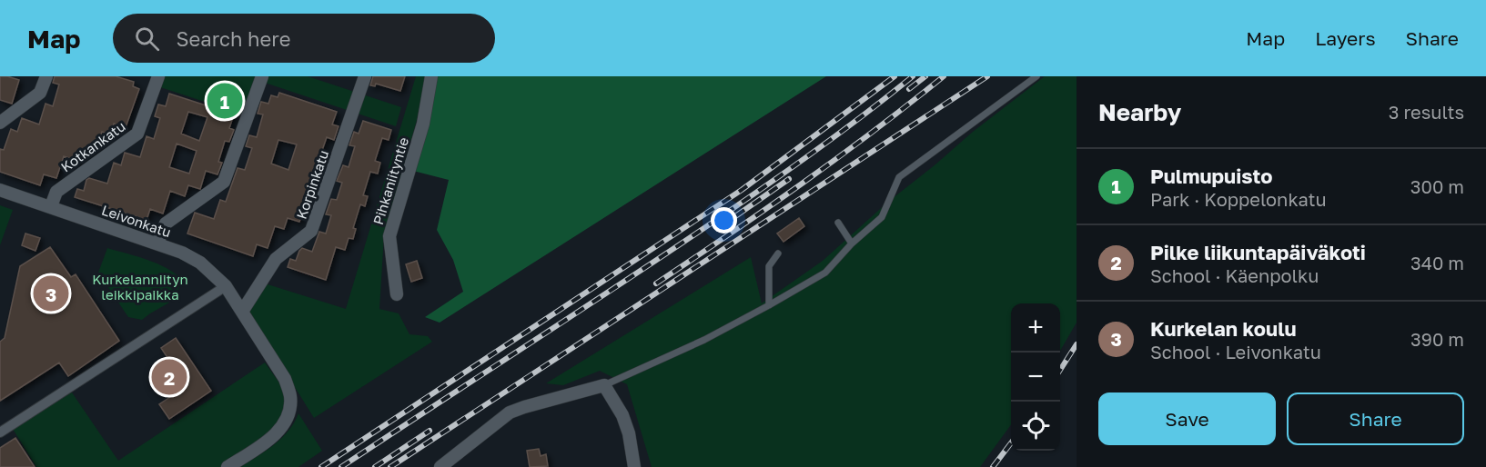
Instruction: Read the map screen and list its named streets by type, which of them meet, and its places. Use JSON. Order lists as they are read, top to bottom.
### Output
{
  "streets": {
    "street": [
      "Kotkankatu",
      "Pihkaniityntie",
      "Korpinkatu",
      "Leivonkatu"
    ]
  },
  "crossings": [
    ["Kotkankatu", "Leivonkatu"],
    ["Korpinkatu", "Leivonkatu"]
  ],
  "parks": ["Kurkelanniityn leikkipaikka"],
  "page": {
    "header": "Map",
    "search": "Search here",
    "nav": ["Map", "Layers", "Share"],
    "heading": ["Nearby", "3 results"],
    "pins": ["1", "3", "2"],
    "list": [
      {
        "mark": "1",
        "name": "Pulmupuisto",
        "note": "Park · Koppelonkatu",
        "value": "300 m"
      },
      {
        "mark": "2",
        "name": "Pilke liikuntapäiväkoti",
        "note": "School · Käenpolku",
        "value": "340 m"
      },
      {
        "mark": "3",
        "name": "Kurkelan koulu",
        "note": "School · Leivonkatu",
        "value": "390 m"
      }
    ],
    "map_buttons": ["+", "−"],
    "buttons": ["Save", "Share"]
  }
}
